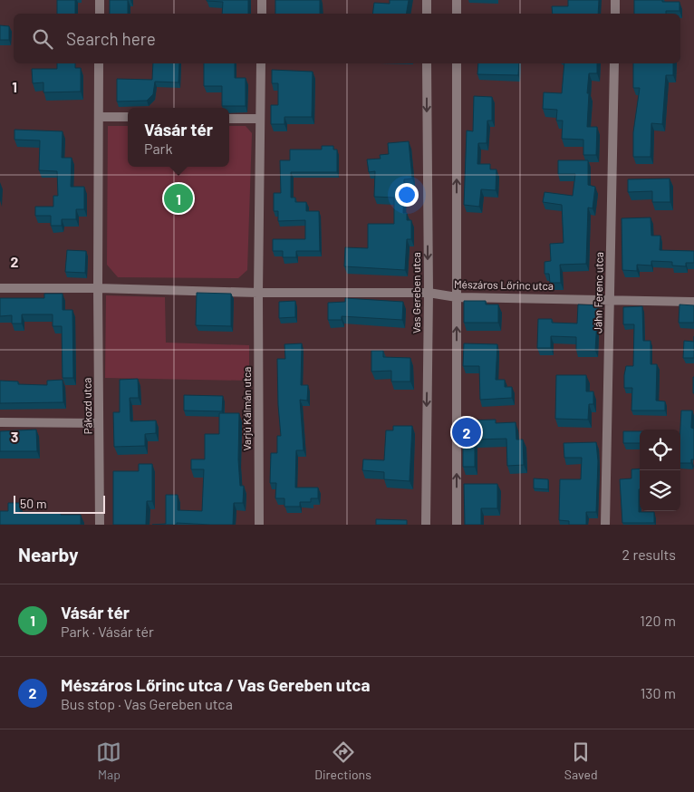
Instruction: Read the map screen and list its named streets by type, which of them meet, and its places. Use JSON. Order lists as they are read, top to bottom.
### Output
{
  "streets": {
    "street": [
      "Mészáros Lőrinc utca",
      "Vas Gereben utca",
      "Jáhn Ferenc utca",
      "Pákozd utca",
      "Varjú Kálmán utca"
    ]
  },
  "crossings": [
    ["Mészáros Lőrinc utca", "Vas Gereben utca"],
    ["Mészáros Lőrinc utca", "Jáhn Ferenc utca"],
    ["Mészáros Lőrinc utca", "Pákozd utca"],
    ["Mészáros Lőrinc utca", "Varjú Kálmán utca"]
  ],
  "scale_bar": "50 m",
  "page": {
    "search": "Search here",
    "popup": ["Vásár tér", "Park"],
    "pins": ["1", "2"],
    "scale": "50 m",
    "heading": ["Nearby", "2 results"],
    "list": [
      {
        "mark": "1",
        "name": "Vásár tér",
        "note": "Park · Vásár tér",
        "value": "120 m"
      },
      {
        "mark": "2",
        "name": "Mészáros Lőrinc utca / Vas Gereben utca",
        "note": "Bus stop · Vas Gereben utca",
        "value": "130 m"
      }
    ],
    "nav": ["Map", "Directions", "Saved"]
  },
  "grid": {
    "rows": ["1", "2", "3"]
  }
}
